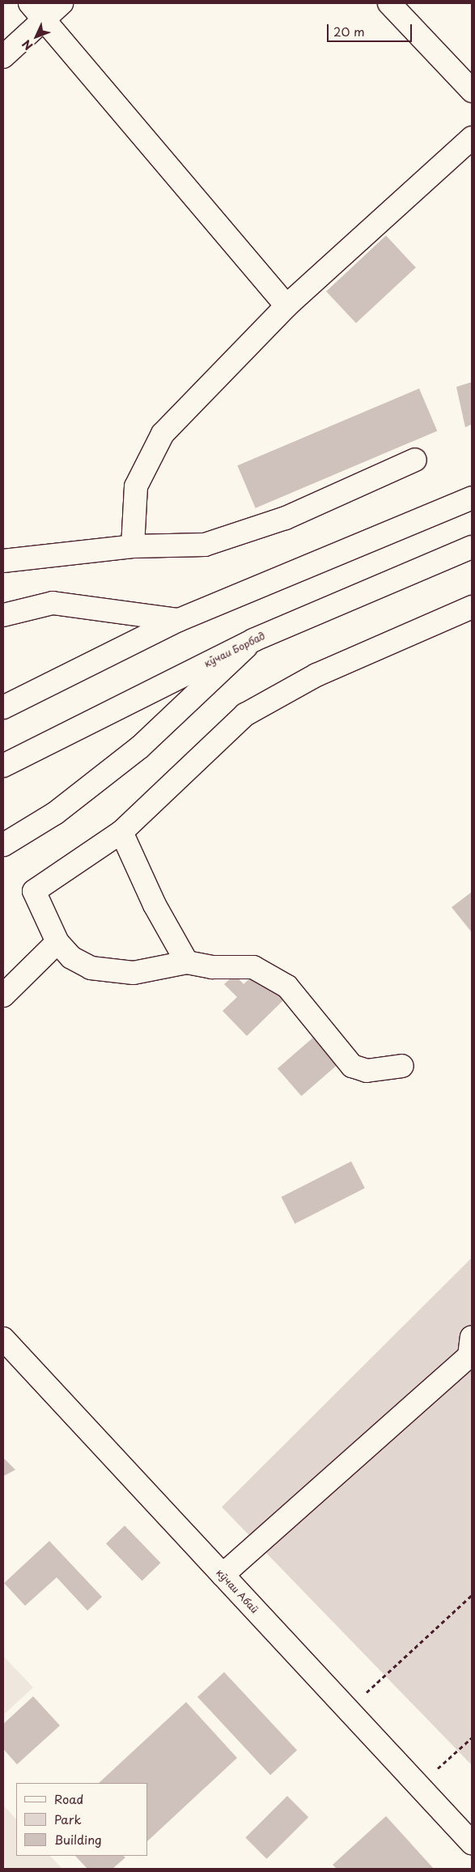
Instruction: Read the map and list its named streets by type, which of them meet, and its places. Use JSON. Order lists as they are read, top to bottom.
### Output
{
  "streets": {
    "street": ["кӯчаи Борбад", "кӯчаи Абаӣ"]
  },
  "legend": ["Road", "Park", "Building"],
  "scale_bar": "20 m",
  "north": "bottom left"
}
